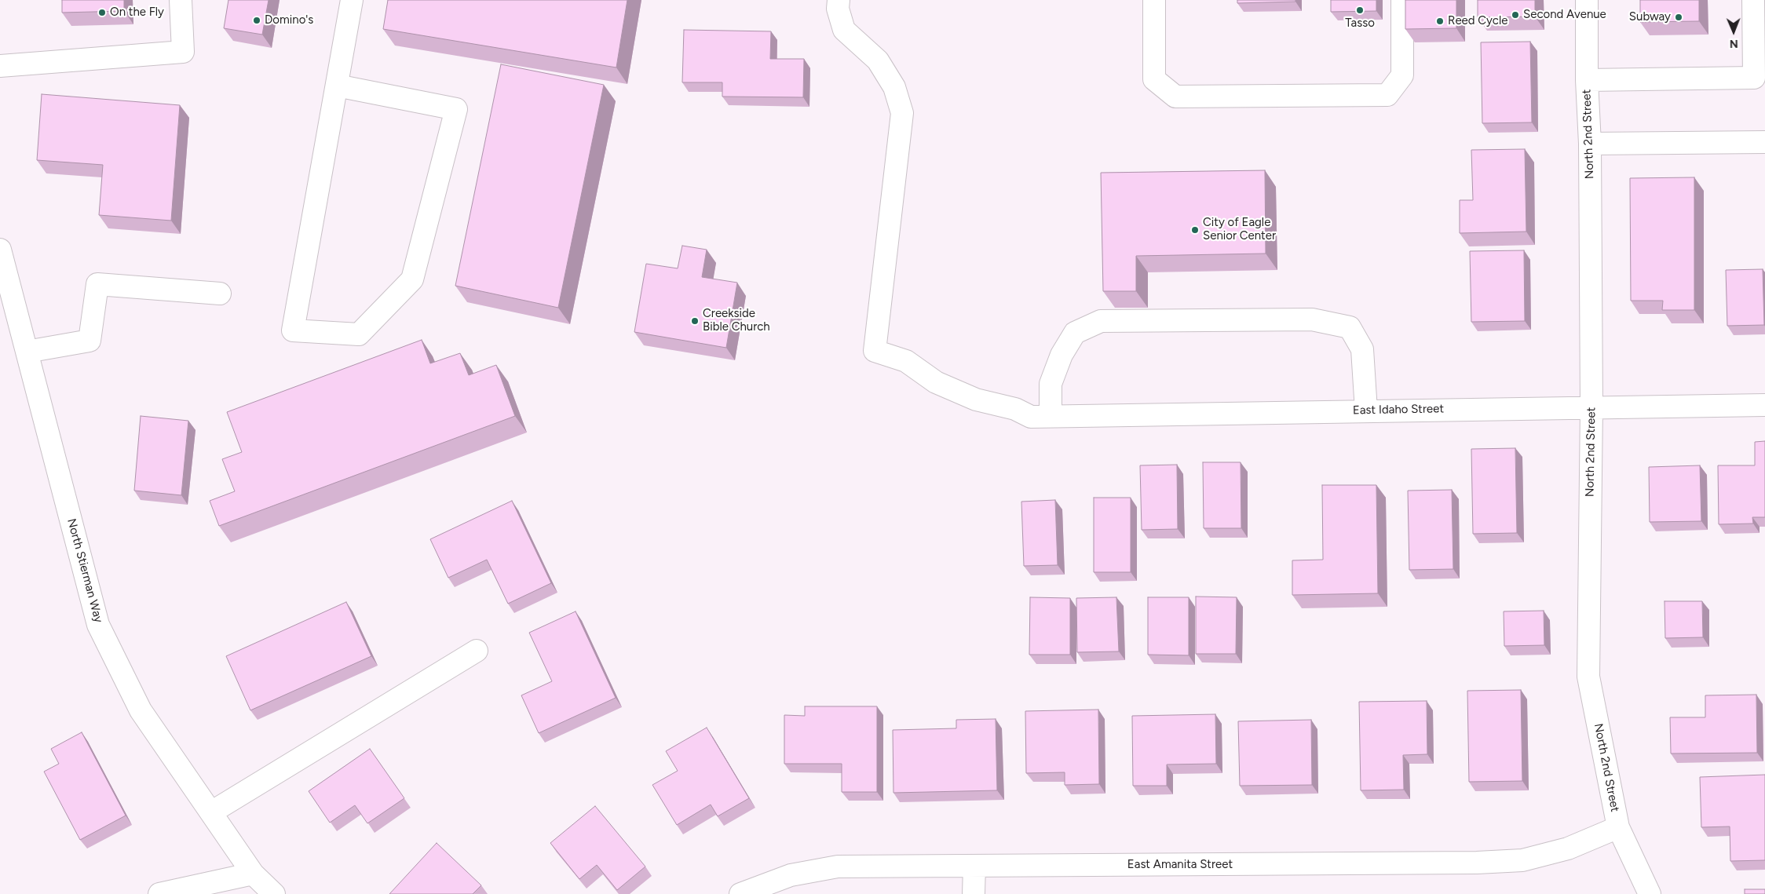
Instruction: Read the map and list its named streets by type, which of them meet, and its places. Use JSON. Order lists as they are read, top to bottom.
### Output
{
  "streets": {
    "street": [
      "North 2nd Street",
      "East Idaho Street",
      "North Stierman Way",
      "East Amanita Street"
    ]
  },
  "crossings": [
    ["North 2nd Street", "East Idaho Street"],
    ["North 2nd Street", "East Amanita Street"]
  ],
  "places": [
    "Tasso",
    "On the Fly",
    "Second Avenue",
    "Subway",
    "Domino's",
    "Reed Cycle",
    "City of Eagle Senior Center",
    "Creekside Bible Church"
  ],
  "north": "bottom"
}
